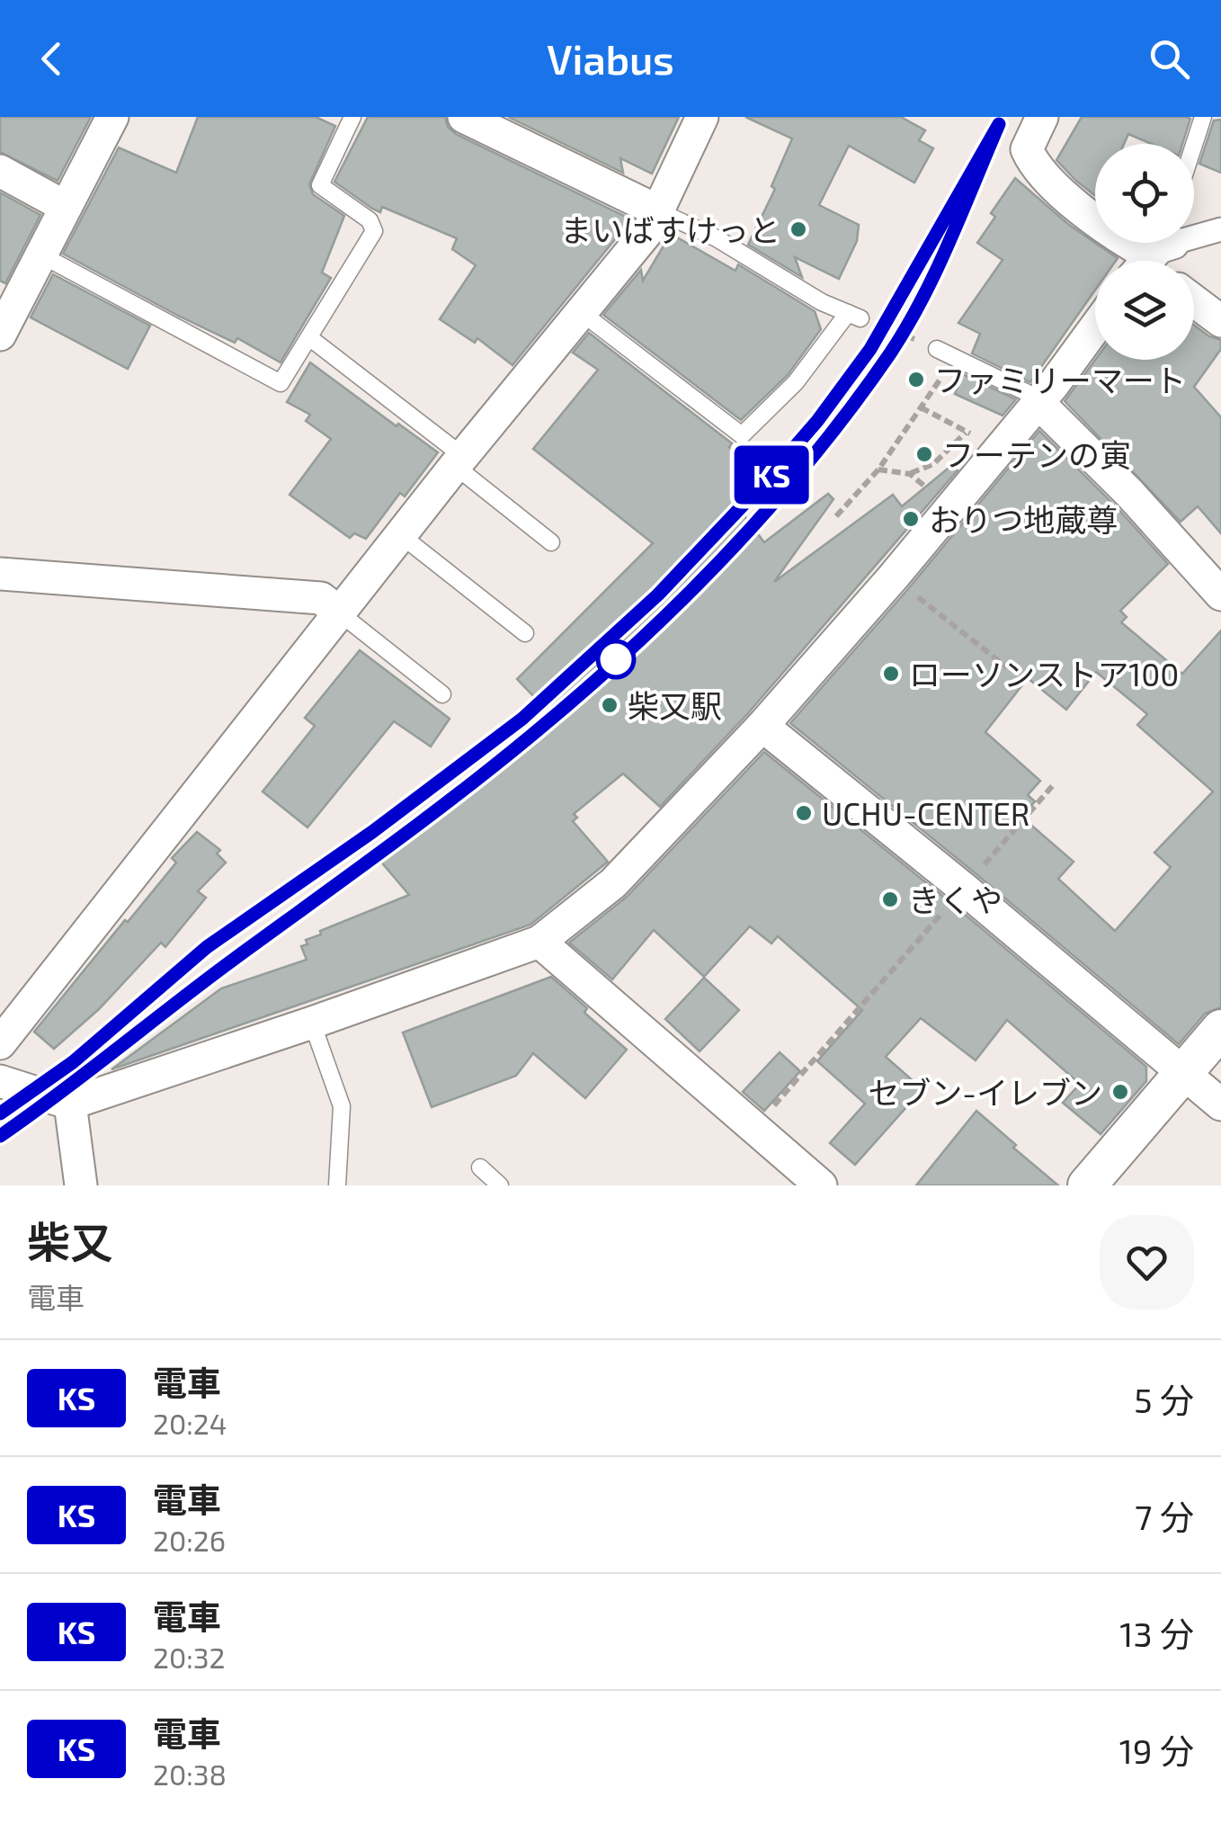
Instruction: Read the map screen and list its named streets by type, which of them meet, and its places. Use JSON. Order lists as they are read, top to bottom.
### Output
{
  "places": [
    "まいばすけっと",
    "ファミリーマート",
    "フーテンの寅",
    "おりつ地蔵尊",
    "ローソンストア100",
    "柴又駅",
    "UCHU-CENTER",
    "きくや",
    "セブン-イレブン"
  ],
  "page": {
    "header": "Viabus",
    "on_map": "KS",
    "heading": ["柴又", "電車"],
    "list": [
      {
        "mark": "KS",
        "name": "電車",
        "note": "20:24",
        "value": "5 分"
      },
      {
        "mark": "KS",
        "name": "電車",
        "note": "20:26",
        "value": "7 分"
      },
      {
        "mark": "KS",
        "name": "電車",
        "note": "20:32",
        "value": "13 分"
      },
      {
        "mark": "KS",
        "name": "電車",
        "note": "20:38",
        "value": "19 分"
      }
    ]
  }
}
